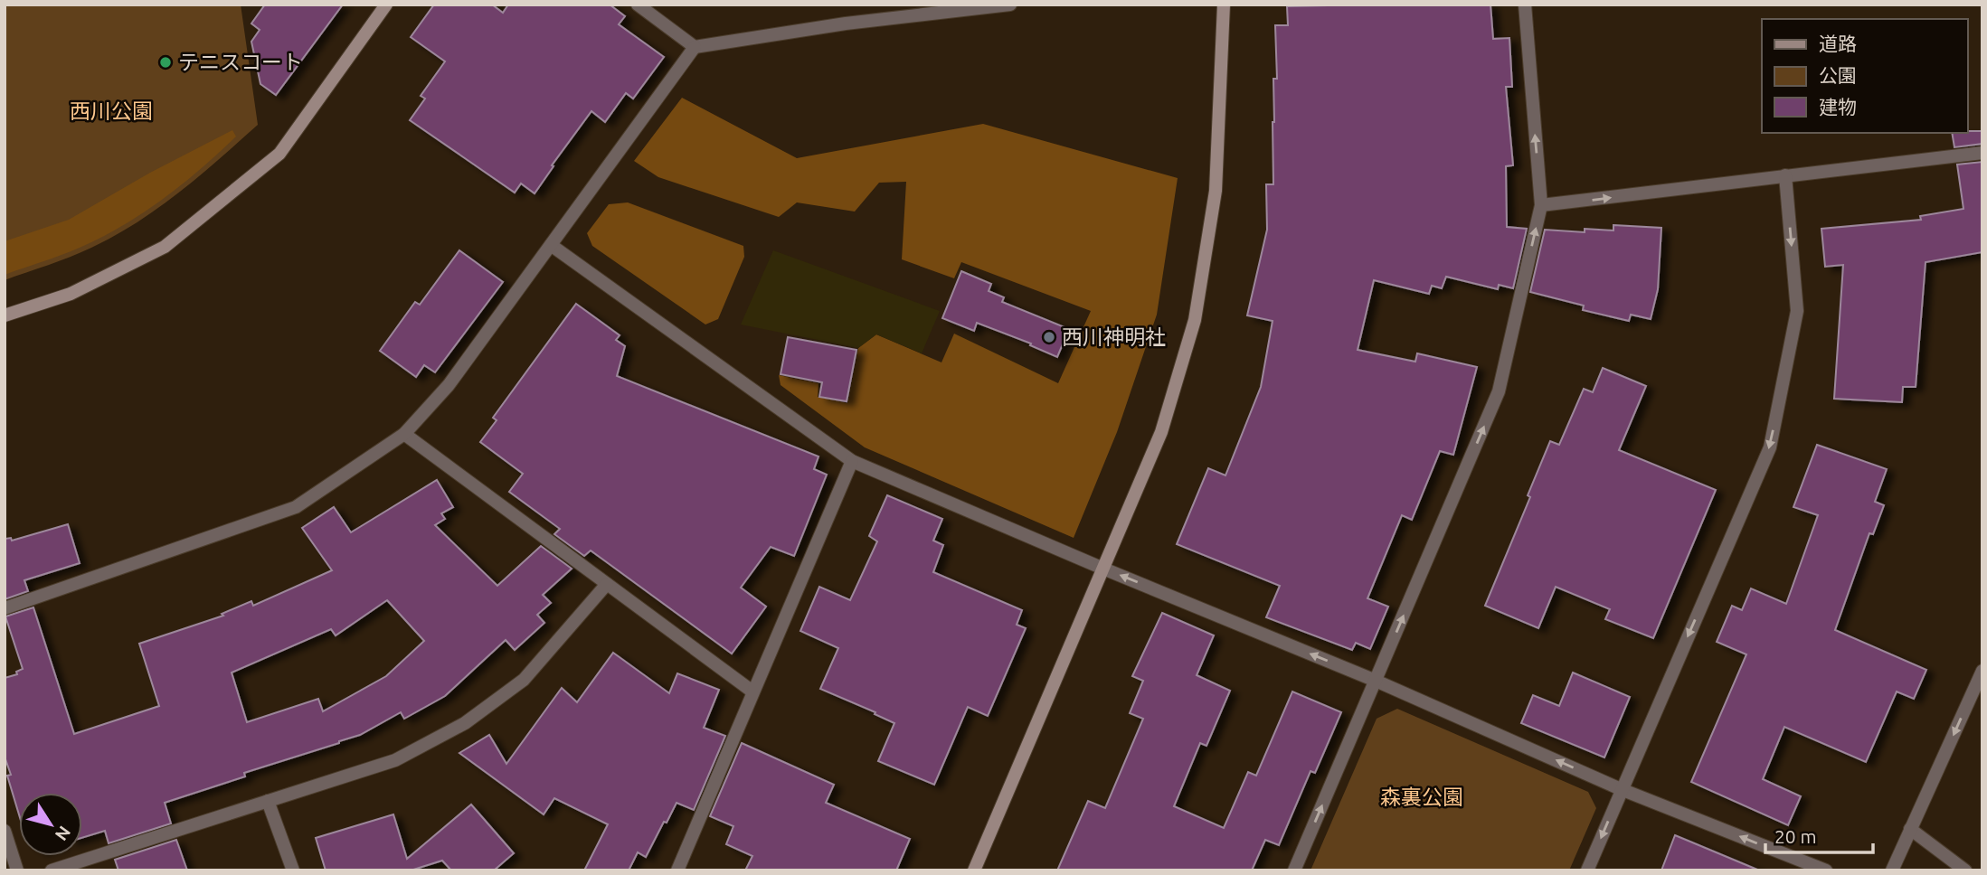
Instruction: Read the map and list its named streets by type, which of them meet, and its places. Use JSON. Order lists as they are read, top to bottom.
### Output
{
  "parks": ["西川公園", "森裏公園"],
  "places": ["テニスコート", "西川神明社"],
  "legend": ["道路", "公園", "建物"],
  "scale_bar": "20 m",
  "north": "bottom right"
}
